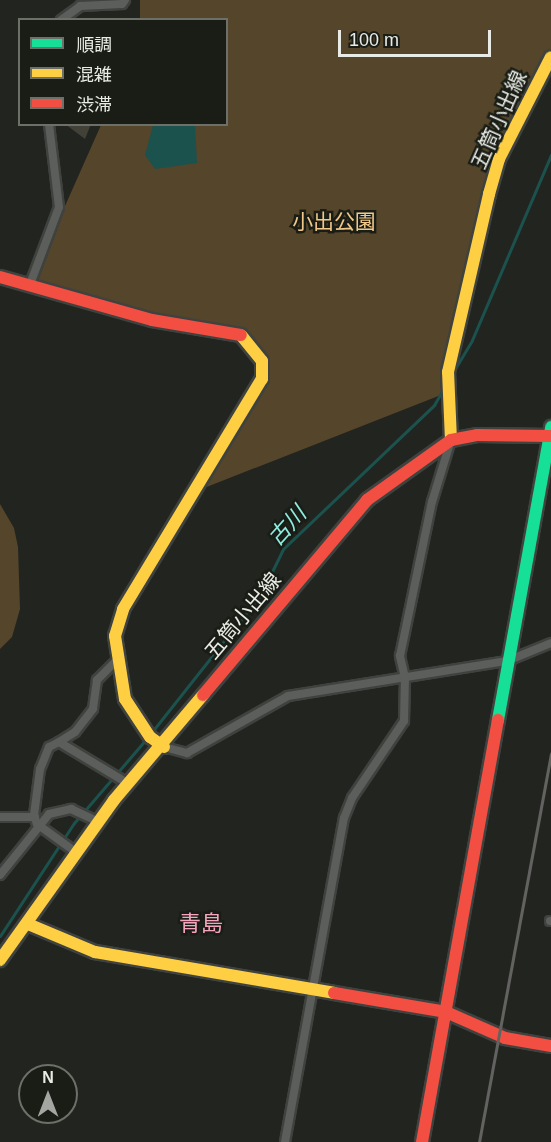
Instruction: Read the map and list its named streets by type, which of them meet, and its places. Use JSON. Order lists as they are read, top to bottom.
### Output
{
  "streets": {
    "street": ["五筒小出線"]
  },
  "districts": ["青島"],
  "water": ["古川"],
  "parks": ["小出公園"],
  "legend": ["順調", "混雑", "渋滞"],
  "scale_bar": "100 m",
  "north": "top"
}
